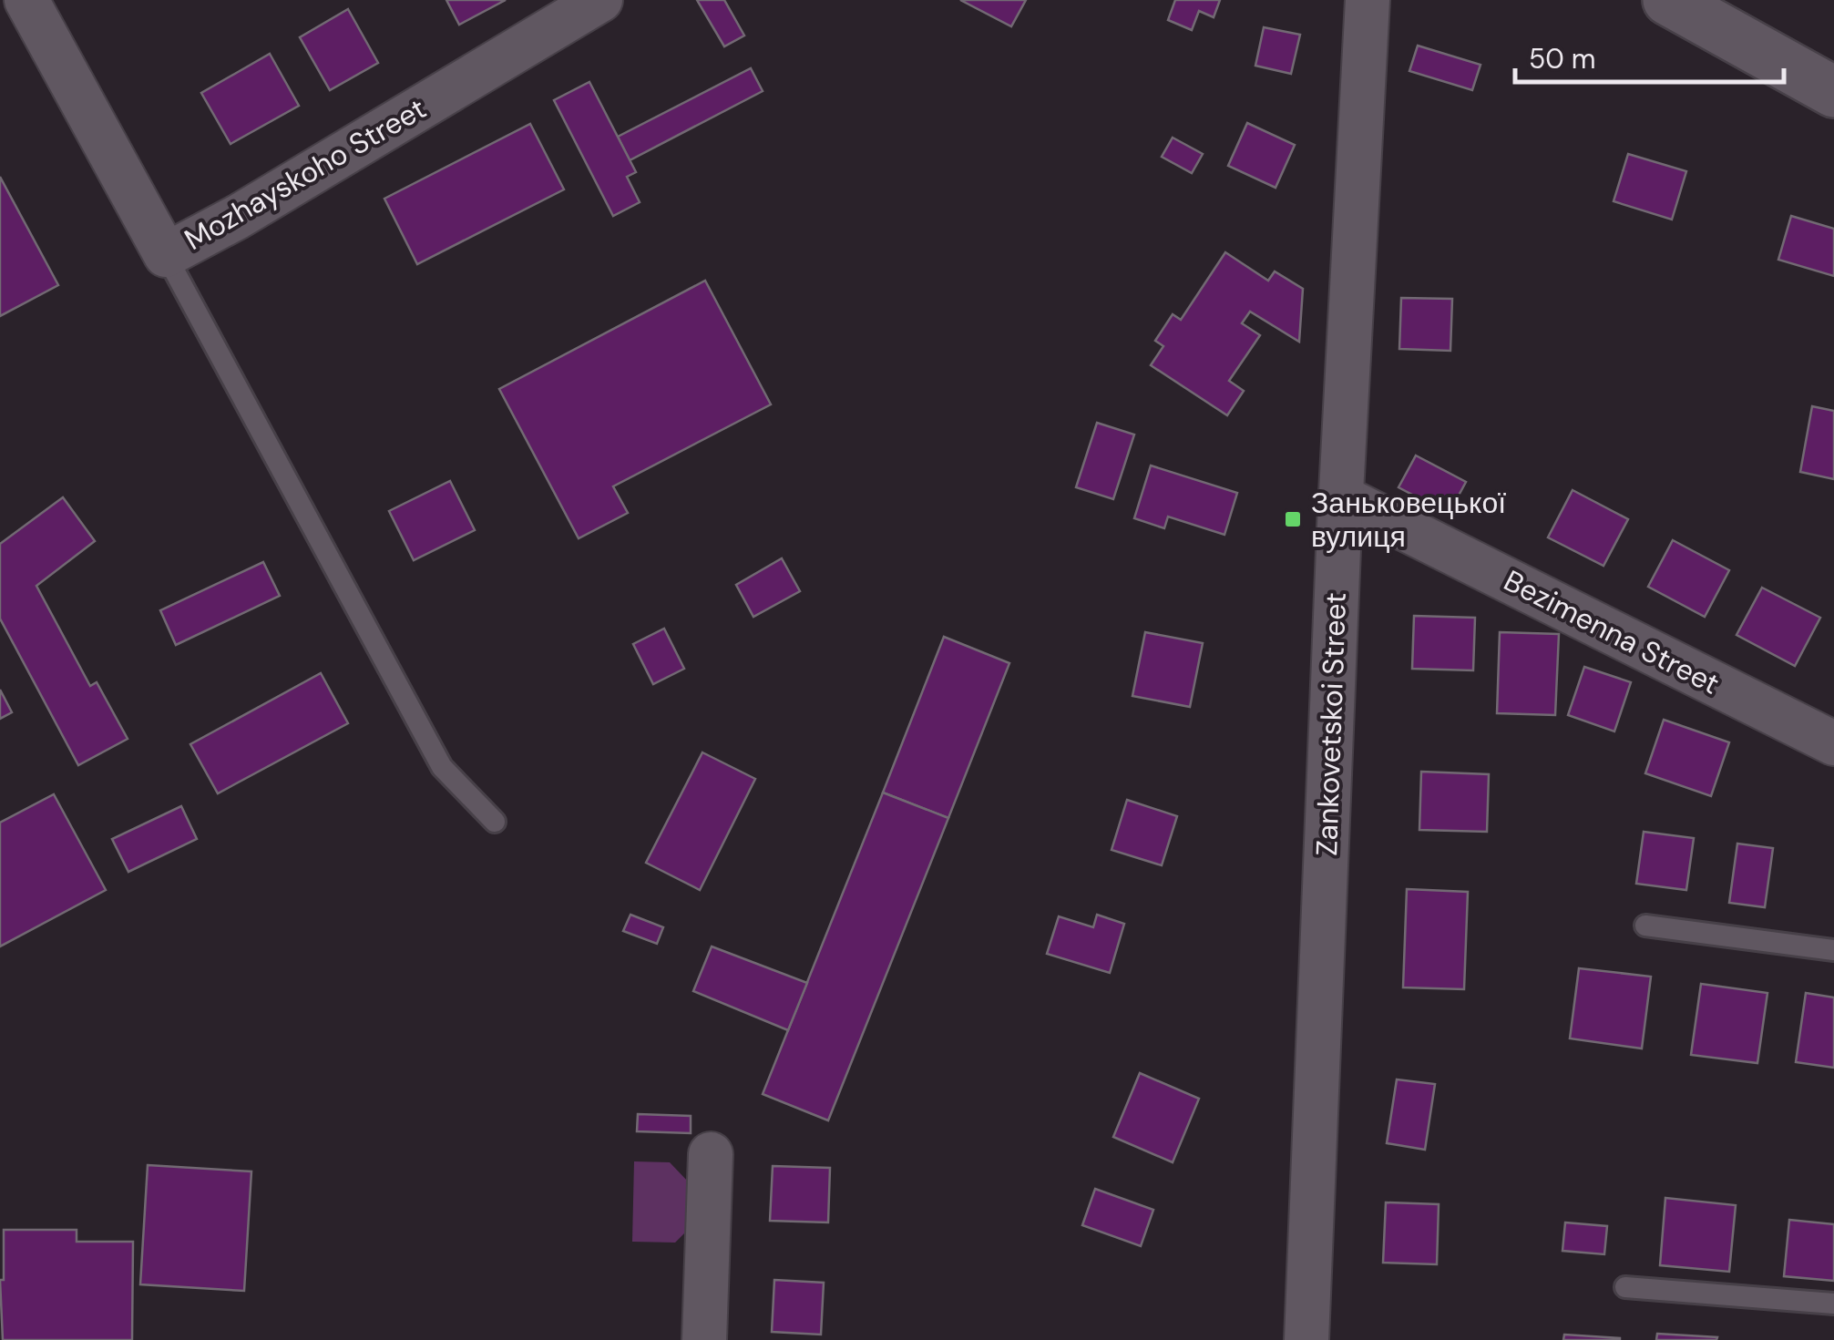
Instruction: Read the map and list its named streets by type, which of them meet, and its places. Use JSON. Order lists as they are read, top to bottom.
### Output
{
  "streets": {
    "street": ["Mozhayskoho Street", "Bezimenna Street", "Zankovetskoi Street"]
  },
  "crossings": [
    ["Bezimenna Street", "Zankovetskoi Street"]
  ],
  "places": {
    "transit": ["Заньковецької вулиця"]
  },
  "scale_bar": "50 m"
}
